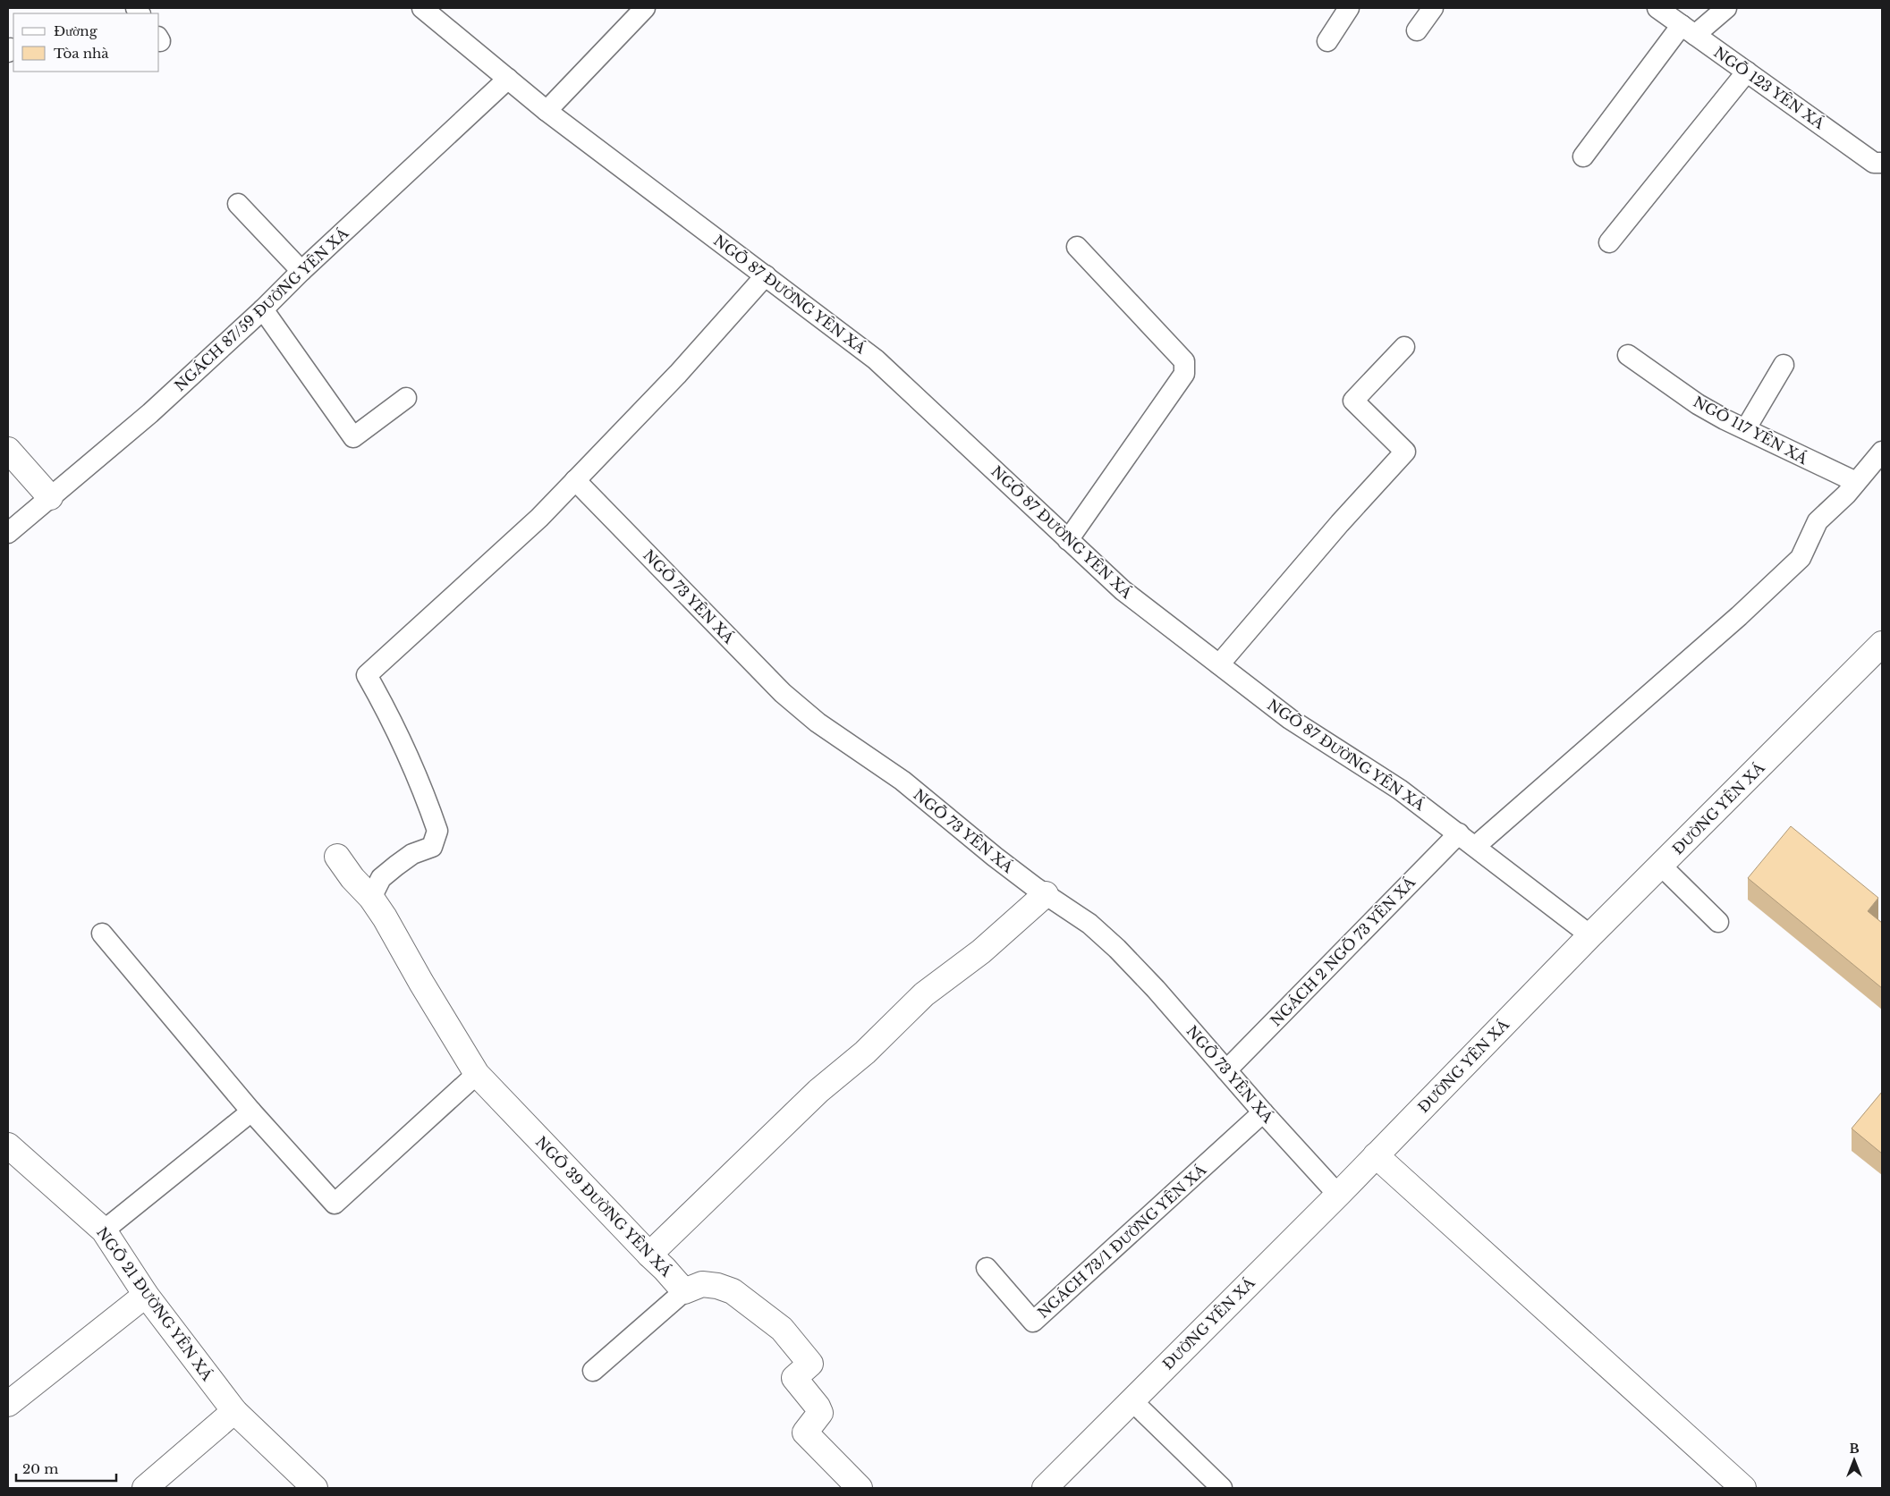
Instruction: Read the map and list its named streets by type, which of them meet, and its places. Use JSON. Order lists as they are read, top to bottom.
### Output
{
  "streets": {
    "street": ["ĐƯỜNG YÊN XÁ", "NGÕ 39 ĐƯỜNG YÊN XÁ", "NGÕ 21 ĐƯỜNG YÊN XÁ"],
    "lane": [
      "NGÕ 123 YÊN XÁ",
      "NGÕ 87 ĐƯỜNG YÊN XÁ",
      "NGÁCH 87/59 ĐƯỜNG YÊN XÁ",
      "NGÕ 117 YÊN XÁ",
      "NGÕ 73 YÊN XÁ",
      "NGÁCH 2 NGÕ 73 YÊN XÁ",
      "NGÁCH 73/1 ĐƯỜNG YÊN XÁ"
    ]
  },
  "crossings": [
    ["NGÕ 87 ĐƯỜNG YÊN XÁ", "NGÁCH 87/59 ĐƯỜNG YÊN XÁ"],
    ["NGÕ 87 ĐƯỜNG YÊN XÁ", "ĐƯỜNG YÊN XÁ"],
    ["NGÕ 87 ĐƯỜNG YÊN XÁ", "NGÁCH 2 NGÕ 73 YÊN XÁ"],
    ["NGÕ 73 YÊN XÁ", "ĐƯỜNG YÊN XÁ"],
    ["NGÕ 73 YÊN XÁ", "NGÁCH 2 NGÕ 73 YÊN XÁ"],
    ["NGÕ 73 YÊN XÁ", "NGÁCH 73/1 ĐƯỜNG YÊN XÁ"]
  ],
  "legend": ["Đường", "Tòa nhà"],
  "scale_bar": "20 m",
  "north": "top"
}
